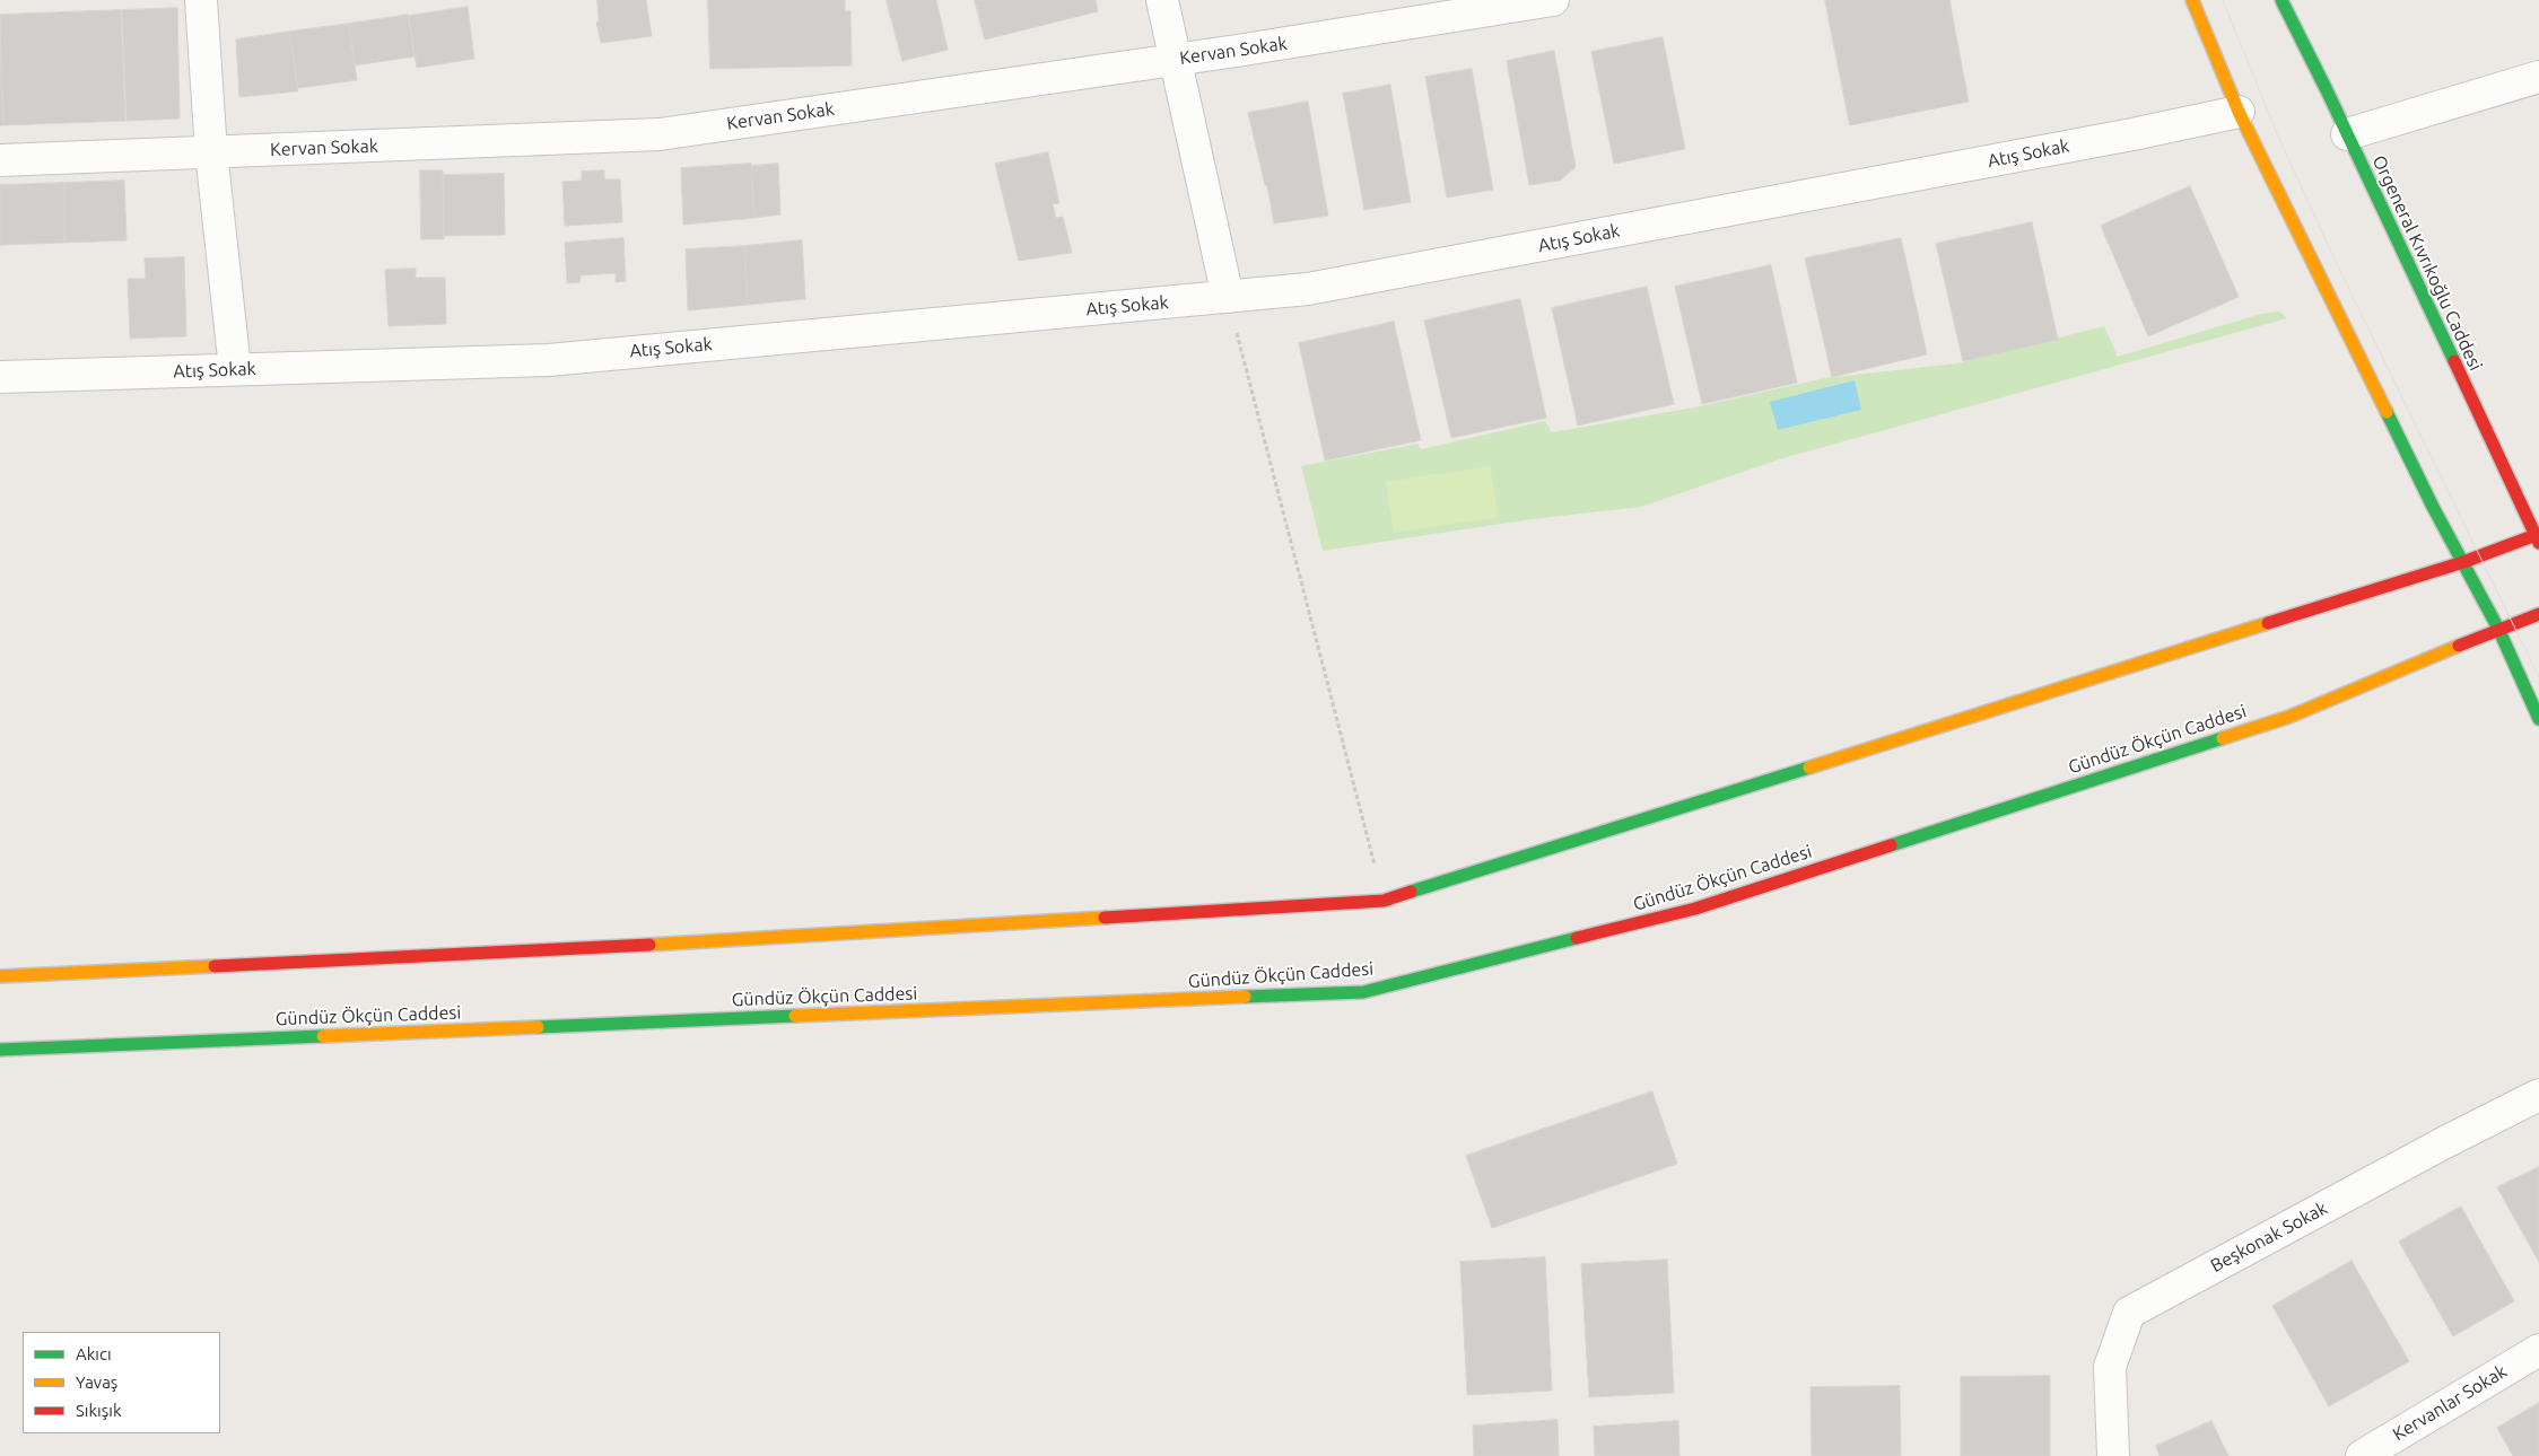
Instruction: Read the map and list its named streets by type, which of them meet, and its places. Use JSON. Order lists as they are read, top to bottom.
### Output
{
  "streets": {
    "street": [
      "Kervan Sokak",
      "Atış Sokak",
      "Orgeneral Kıvrıkoğlu Caddesi",
      "Gündüz Ökçün Caddesi",
      "Beşkonak Sokak",
      "Kervanlar Sokak"
    ]
  },
  "legend": ["Akıcı", "Yavaş", "Sıkışık"]
}
